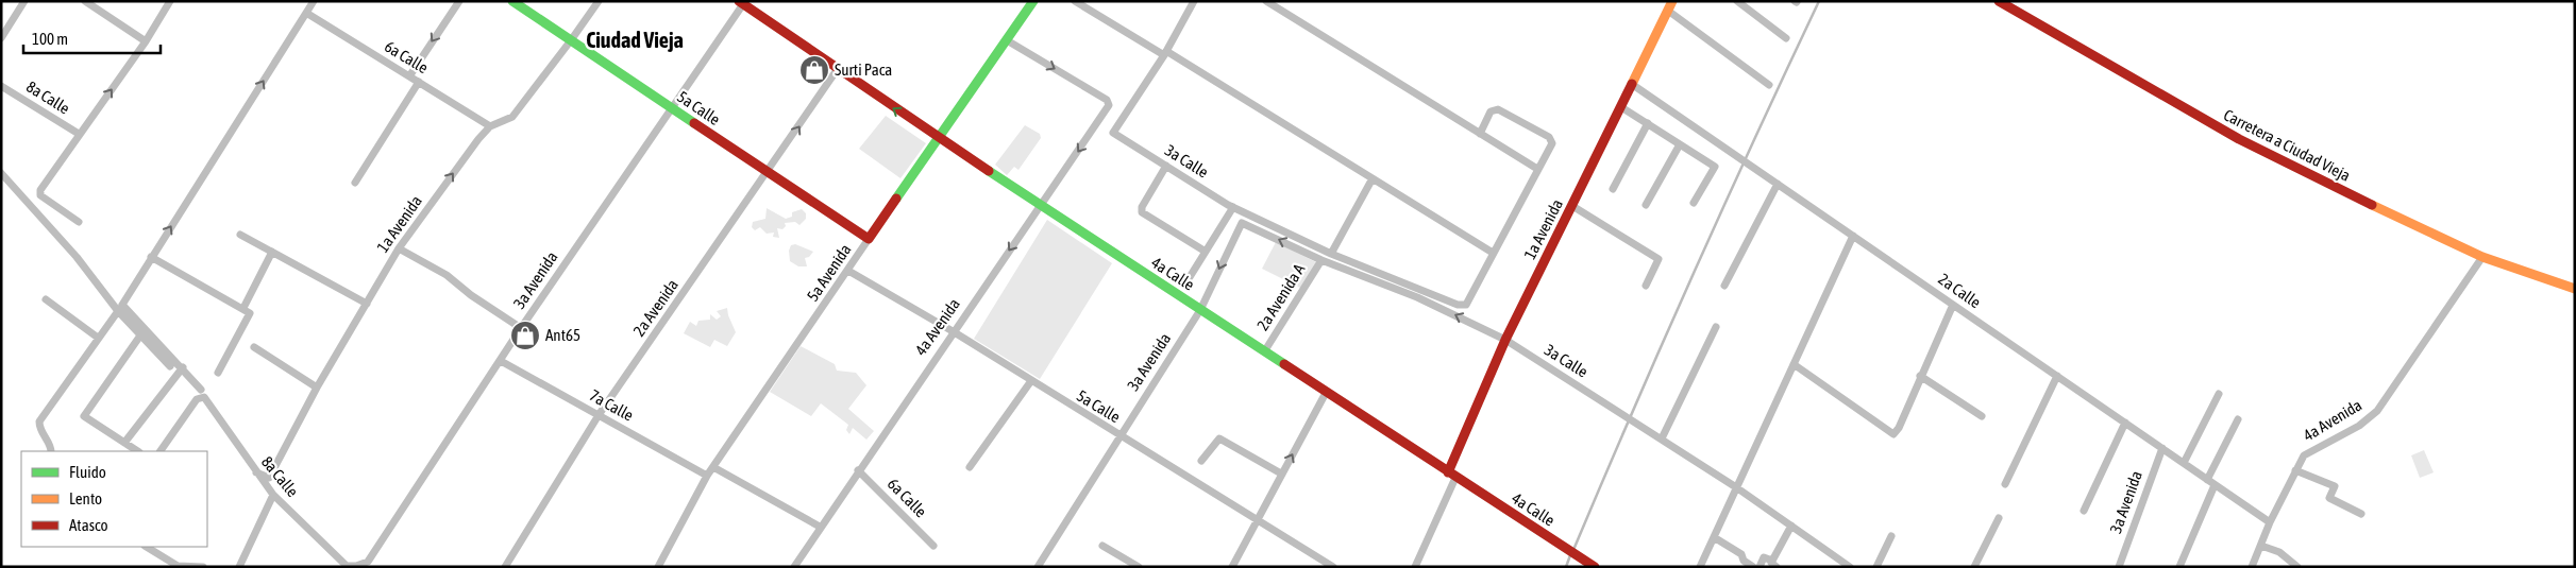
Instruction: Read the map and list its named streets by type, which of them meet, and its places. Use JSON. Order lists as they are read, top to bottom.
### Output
{
  "streets": {
    "main road": [
      "5a Calle",
      "Carretera a Ciudad Vieja",
      "1a Avenida",
      "5a Avenida",
      "4a Calle"
    ],
    "street": [
      "6a Calle",
      "8a Calle",
      "3a Calle",
      "3a Avenida",
      "2a Calle",
      "2a Avenida A",
      "2a Avenida",
      "4a Avenida",
      "7a Calle"
    ]
  },
  "crossings": [
    ["6a Calle", "1a Avenida"],
    ["6a Calle", "4a Avenida"],
    ["8a Calle", "1a Avenida"],
    ["8a Calle", "3a Avenida"],
    ["5a Calle", "1a Avenida"],
    ["5a Calle", "5a Avenida"],
    ["5a Calle", "3a Avenida"],
    ["5a Calle", "2a Avenida"],
    ["5a Calle", "4a Avenida"],
    ["Carretera a Ciudad Vieja", "4a Avenida"],
    ["3a Calle", "1a Avenida"],
    ["3a Calle", "3a Avenida"],
    ["3a Calle", "2a Avenida A"],
    ["1a Avenida", "4a Calle"],
    ["1a Avenida", "2a Calle"],
    ["5a Avenida", "4a Calle"],
    ["5a Avenida", "4a Avenida"],
    ["5a Avenida", "7a Calle"],
    ["4a Calle", "3a Avenida"],
    ["4a Calle", "2a Avenida A"],
    ["4a Calle", "2a Avenida"],
    ["4a Calle", "4a Avenida"],
    ["3a Avenida", "2a Calle"],
    ["3a Avenida", "7a Calle"],
    ["2a Calle", "4a Avenida"],
    ["2a Avenida", "7a Calle"]
  ],
  "districts": ["Ciudad Vieja"],
  "places": {
    "shop": ["Surti Paca", "Ant65"]
  },
  "legend": ["Fluido", "Lento", "Atasco"],
  "scale_bar": "100 m"
}
